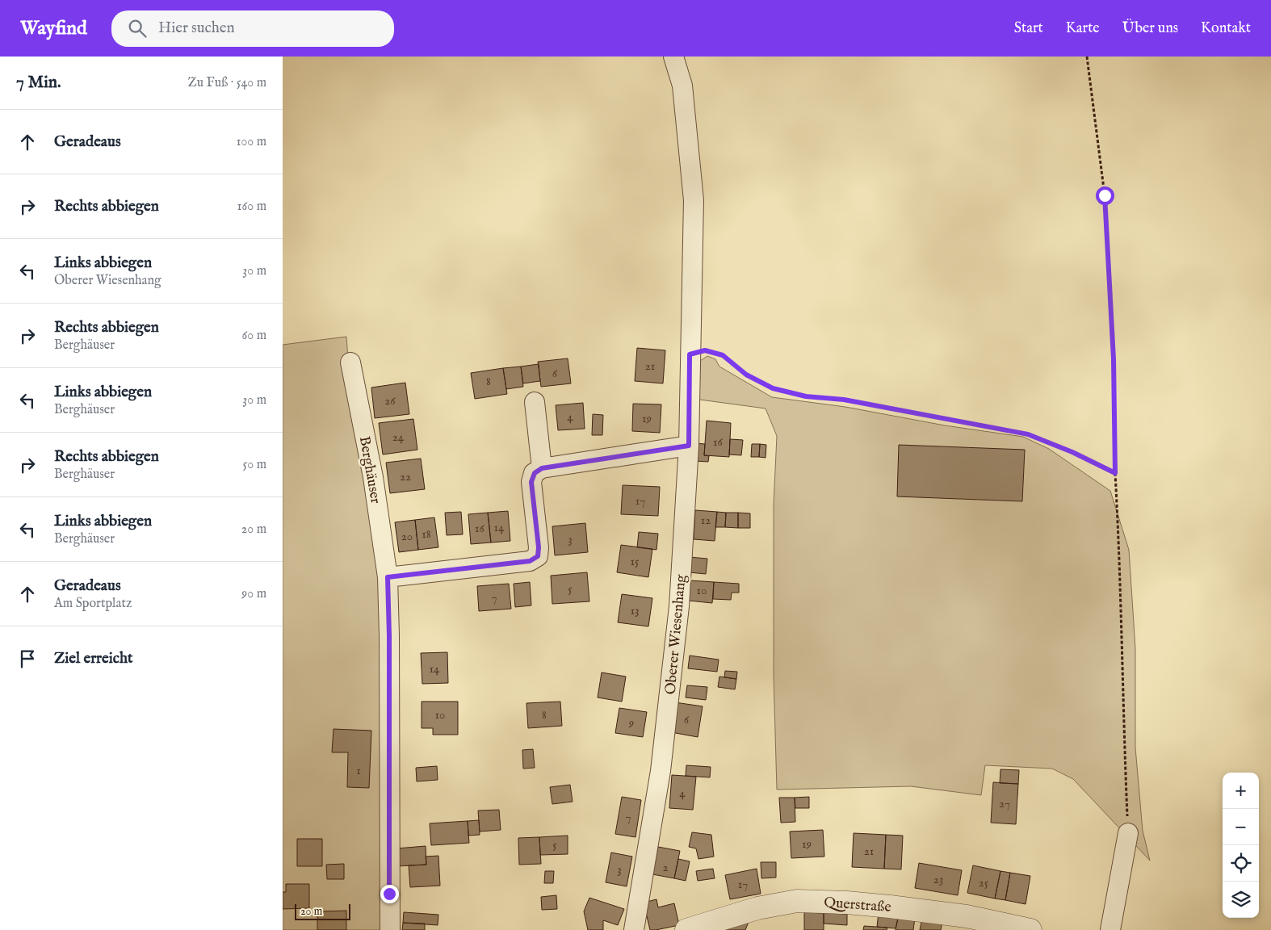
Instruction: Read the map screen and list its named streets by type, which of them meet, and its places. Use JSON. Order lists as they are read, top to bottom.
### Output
{
  "streets": {
    "street": ["Berghäuser", "Oberer Wiesenhang", "Querstraße"]
  },
  "house_numbers": [
    "21",
    "6",
    "8",
    "26",
    "4",
    "19",
    "24",
    "16",
    "22",
    "17",
    "12",
    "14",
    "16",
    "18",
    "20",
    "3",
    "15",
    "5",
    "10",
    "7",
    "13",
    "14",
    "10",
    "8",
    "6",
    "9",
    "1",
    "4",
    "27",
    "7",
    "19",
    "5",
    "21",
    "2",
    "3",
    "23",
    "25",
    "17"
  ],
  "scale_bar": "20 m",
  "page": {
    "header": "Wayfind",
    "search": "Hier suchen",
    "nav": [
      "Start",
      "Karte",
      "Über uns",
      "Kontakt"
    ],
    "heading": ["7 Min.", "Zu Fuß · 540 m"],
    "list": [
      ["Geradeaus", "100 m"],
      ["Rechts abbiegen", "160 m"],
      ["Links abbiegen", "Oberer Wiesenhang", "30 m"],
      ["Rechts abbiegen", "Berghäuser", "60 m"],
      ["Links abbiegen", "Berghäuser", "30 m"],
      ["Rechts abbiegen", "Berghäuser", "50 m"],
      ["Links abbiegen", "Berghäuser", "20 m"],
      ["Geradeaus", "Am Sportplatz", "90 m"],
      "Ziel erreicht"
    ],
    "map_buttons": ["+", "−"],
    "scale": "20 m"
  }
}
